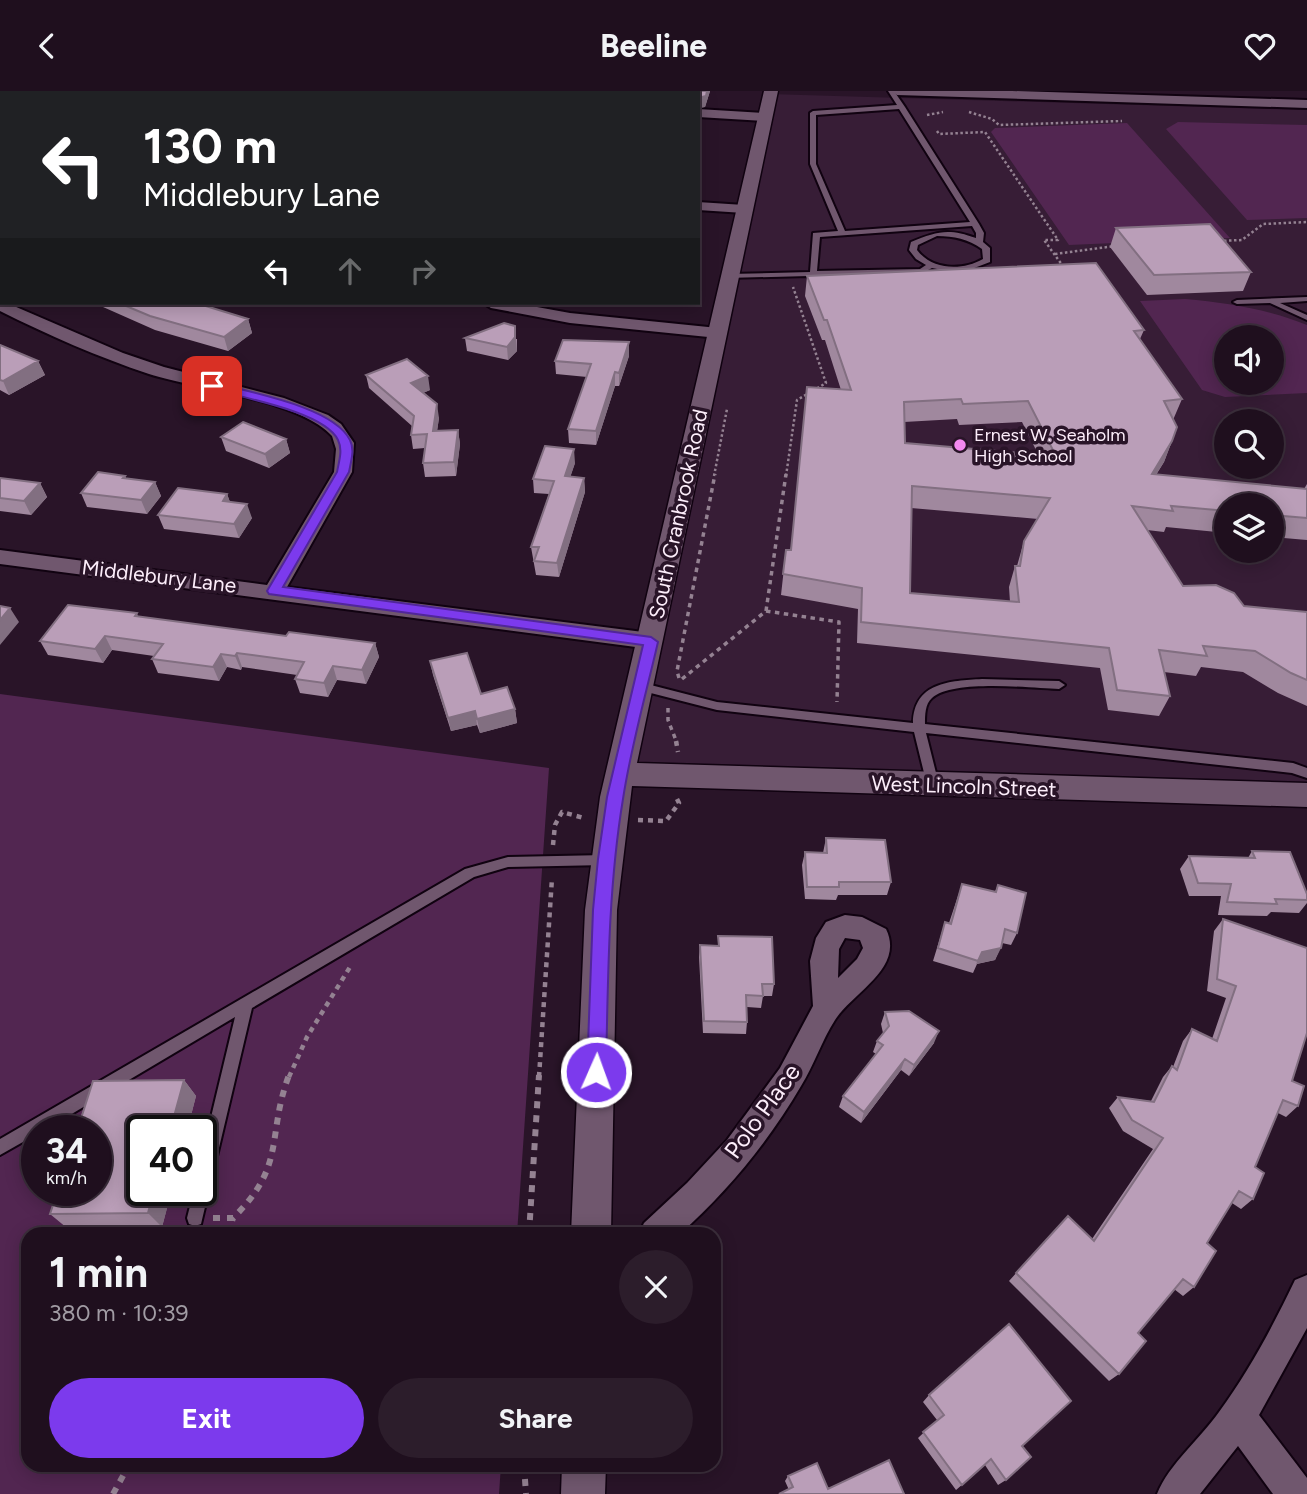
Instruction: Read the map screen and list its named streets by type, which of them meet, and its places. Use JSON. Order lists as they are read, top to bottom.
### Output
{
  "streets": {
    "street": [
      "South Cranbrook Road",
      "Middlebury Lane",
      "West Lincoln Street",
      "Polo Place"
    ]
  },
  "crossings": [
    ["South Cranbrook Road", "Middlebury Lane"],
    ["South Cranbrook Road", "West Lincoln Street"]
  ],
  "places": ["Ernest W. Seaholm High School"],
  "page": {
    "header": "Beeline",
    "turn": ["130 m", "Middlebury Lane"],
    "speed": "34 km/h",
    "limit": "40",
    "heading": ["1 min", "380 m · 10:39"],
    "buttons": ["Exit", "Share"]
  }
}
